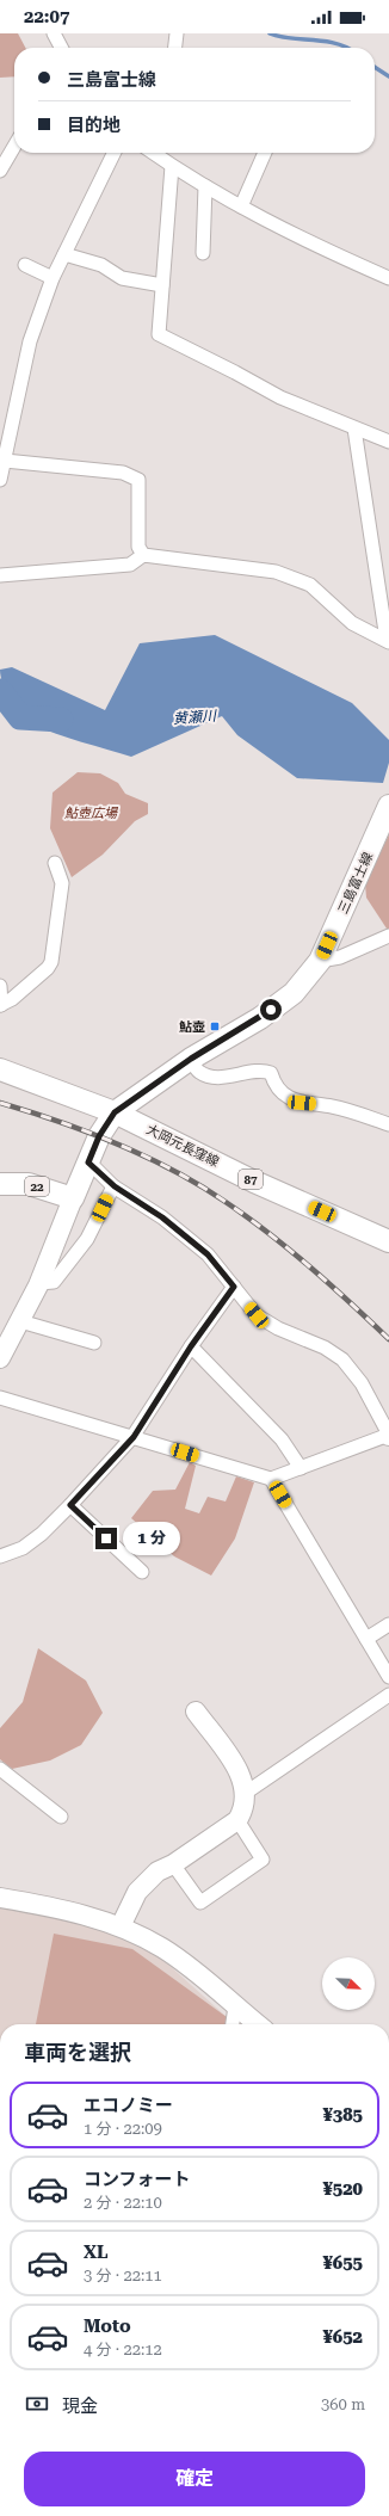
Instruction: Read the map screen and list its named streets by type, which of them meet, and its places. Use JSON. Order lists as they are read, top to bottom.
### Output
{
  "streets": {
    "main road": [
      "三島富士線",
      "大岡元長窪線",
      "87",
      "22"
    ]
  },
  "crossings": [
    ["三島富士線", "大岡元長窪線"],
    ["三島富士線", "22"]
  ],
  "water": ["黄瀬川"],
  "parks": ["鮎壺広場"],
  "places": {
    "transit": ["鮎壺"]
  },
  "north": "bottom right",
  "page": {
    "status": "22:07",
    "banner": ["三島富士線", "目的地"],
    "bubble": "1 分",
    "heading": "車両を選択",
    "list": [
      {
        "name": "エコノミー",
        "note": "1 分 · 22:09",
        "value": "¥385"
      },
      {
        "name": "コンフォート",
        "note": "2 分 · 22:10",
        "value": "¥520"
      },
      {
        "name": "XL",
        "note": "3 分 · 22:11",
        "value": "¥655"
      },
      {
        "name": "Moto",
        "note": "4 分 · 22:12",
        "value": "¥652"
      }
    ],
    "pay": ["現金", "360 m"],
    "buttons": "確定"
  }
}
